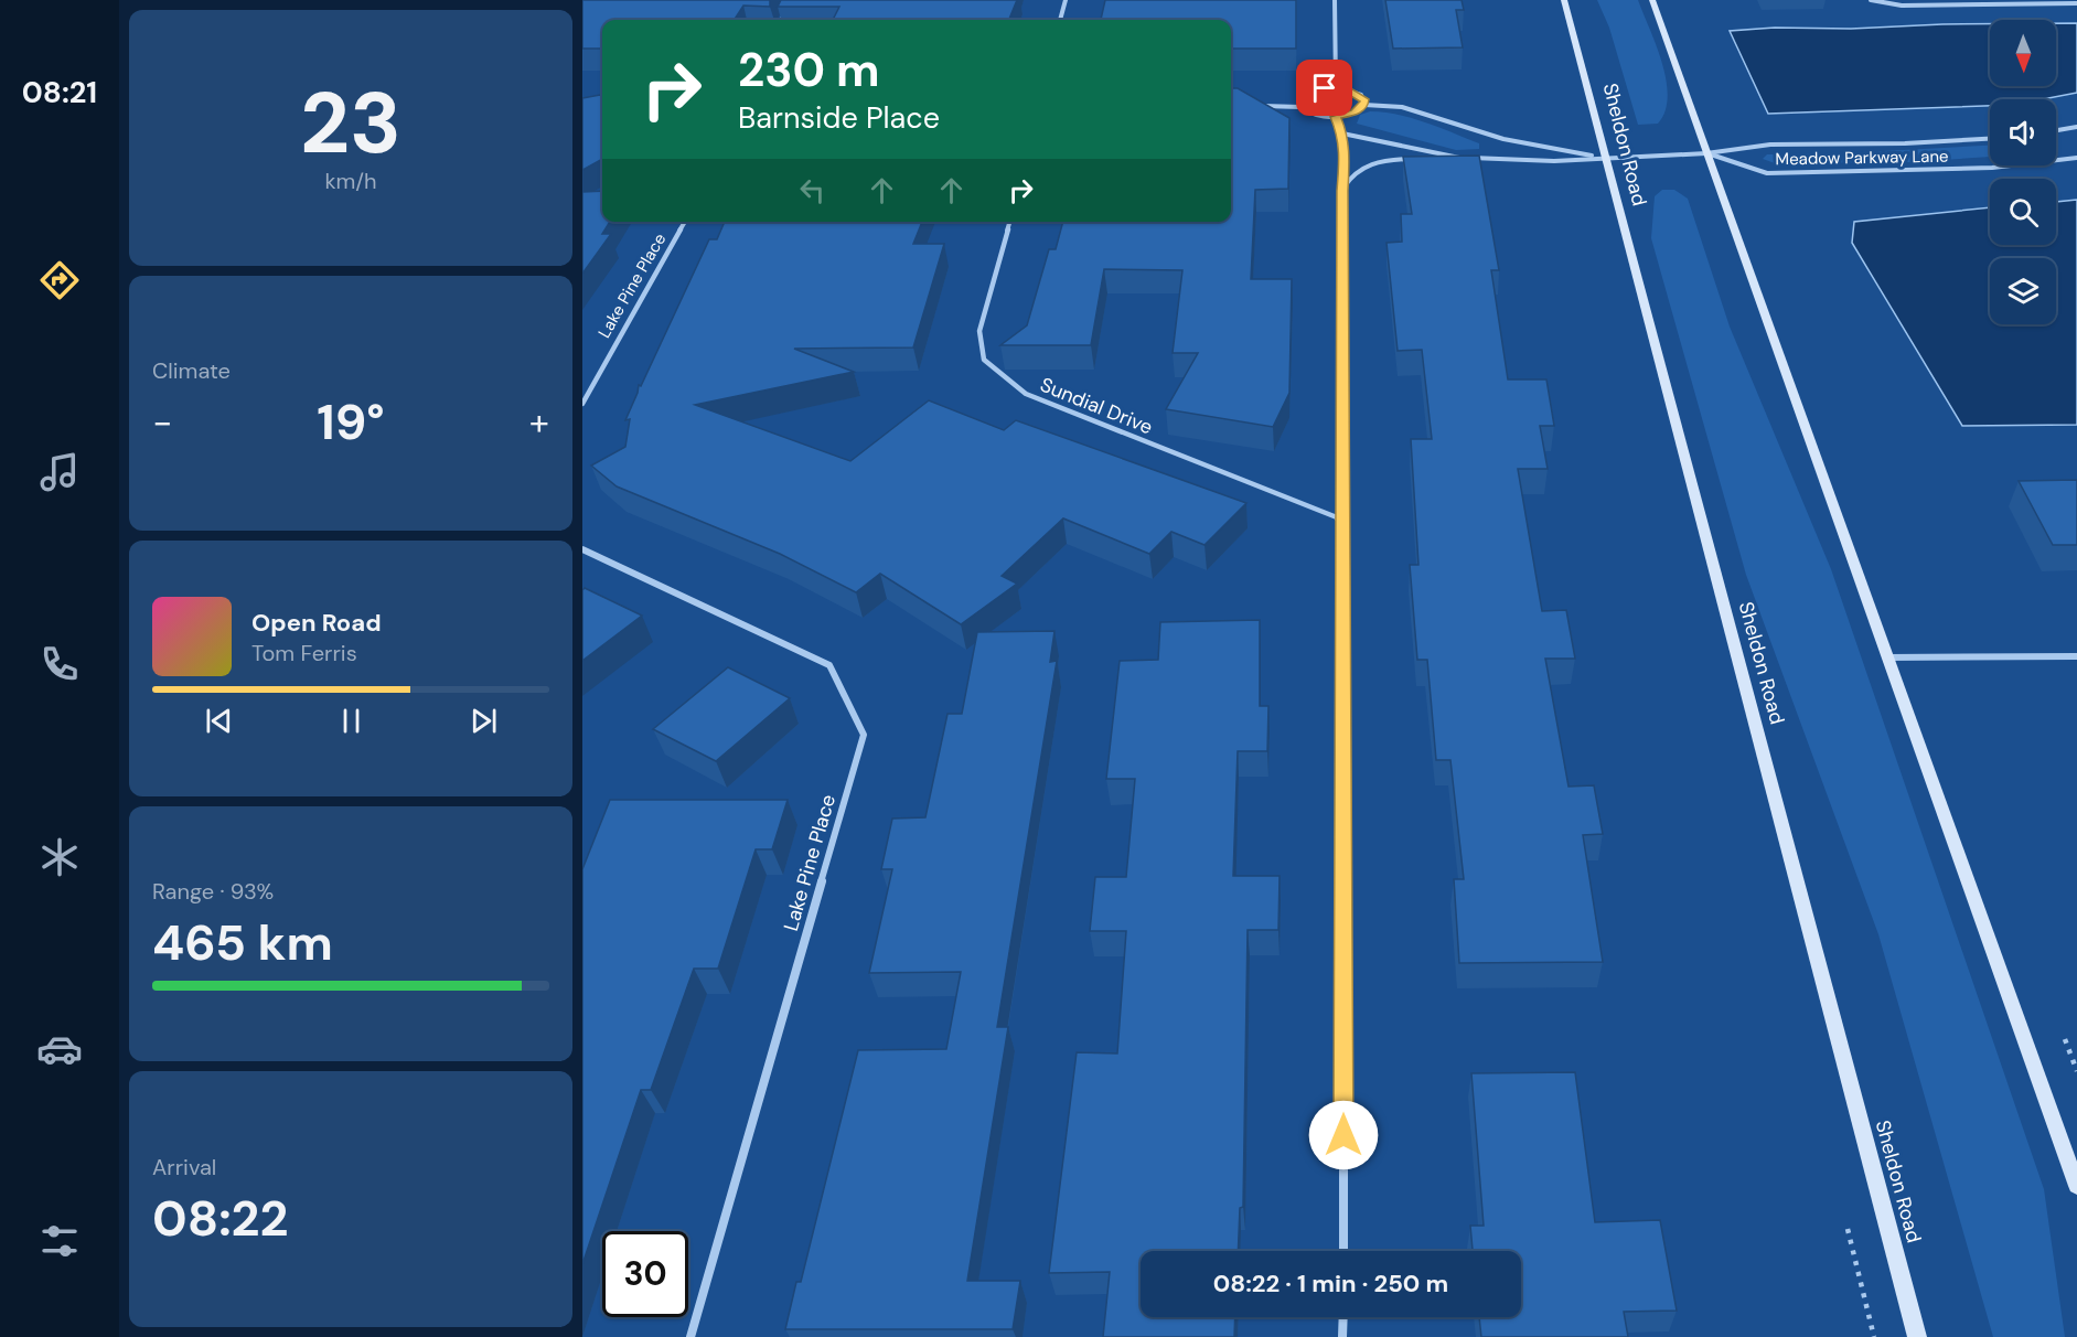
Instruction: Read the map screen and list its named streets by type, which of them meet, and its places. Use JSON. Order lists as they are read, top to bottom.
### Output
{
  "streets": {
    "main road": ["Sheldon Road"],
    "street": ["Meadow Parkway Lane", "Lake Pine Place", "Sundial Drive"]
  },
  "north": "bottom",
  "page": {
    "tabs": "08:21",
    "tile": [
      ["23", "km/h"],
      "Climate",
      ["Range · 93%", "465 km"],
      ["Arrival", "08:22"]
    ],
    "turn": ["230 m", "Barnside Place"],
    "heat": ["−", "19°", "+"],
    "song": ["Open Road", "Tom Ferris"],
    "limit": "30",
    "trip": "08:22 · 1 min · 250 m"
  }
}
